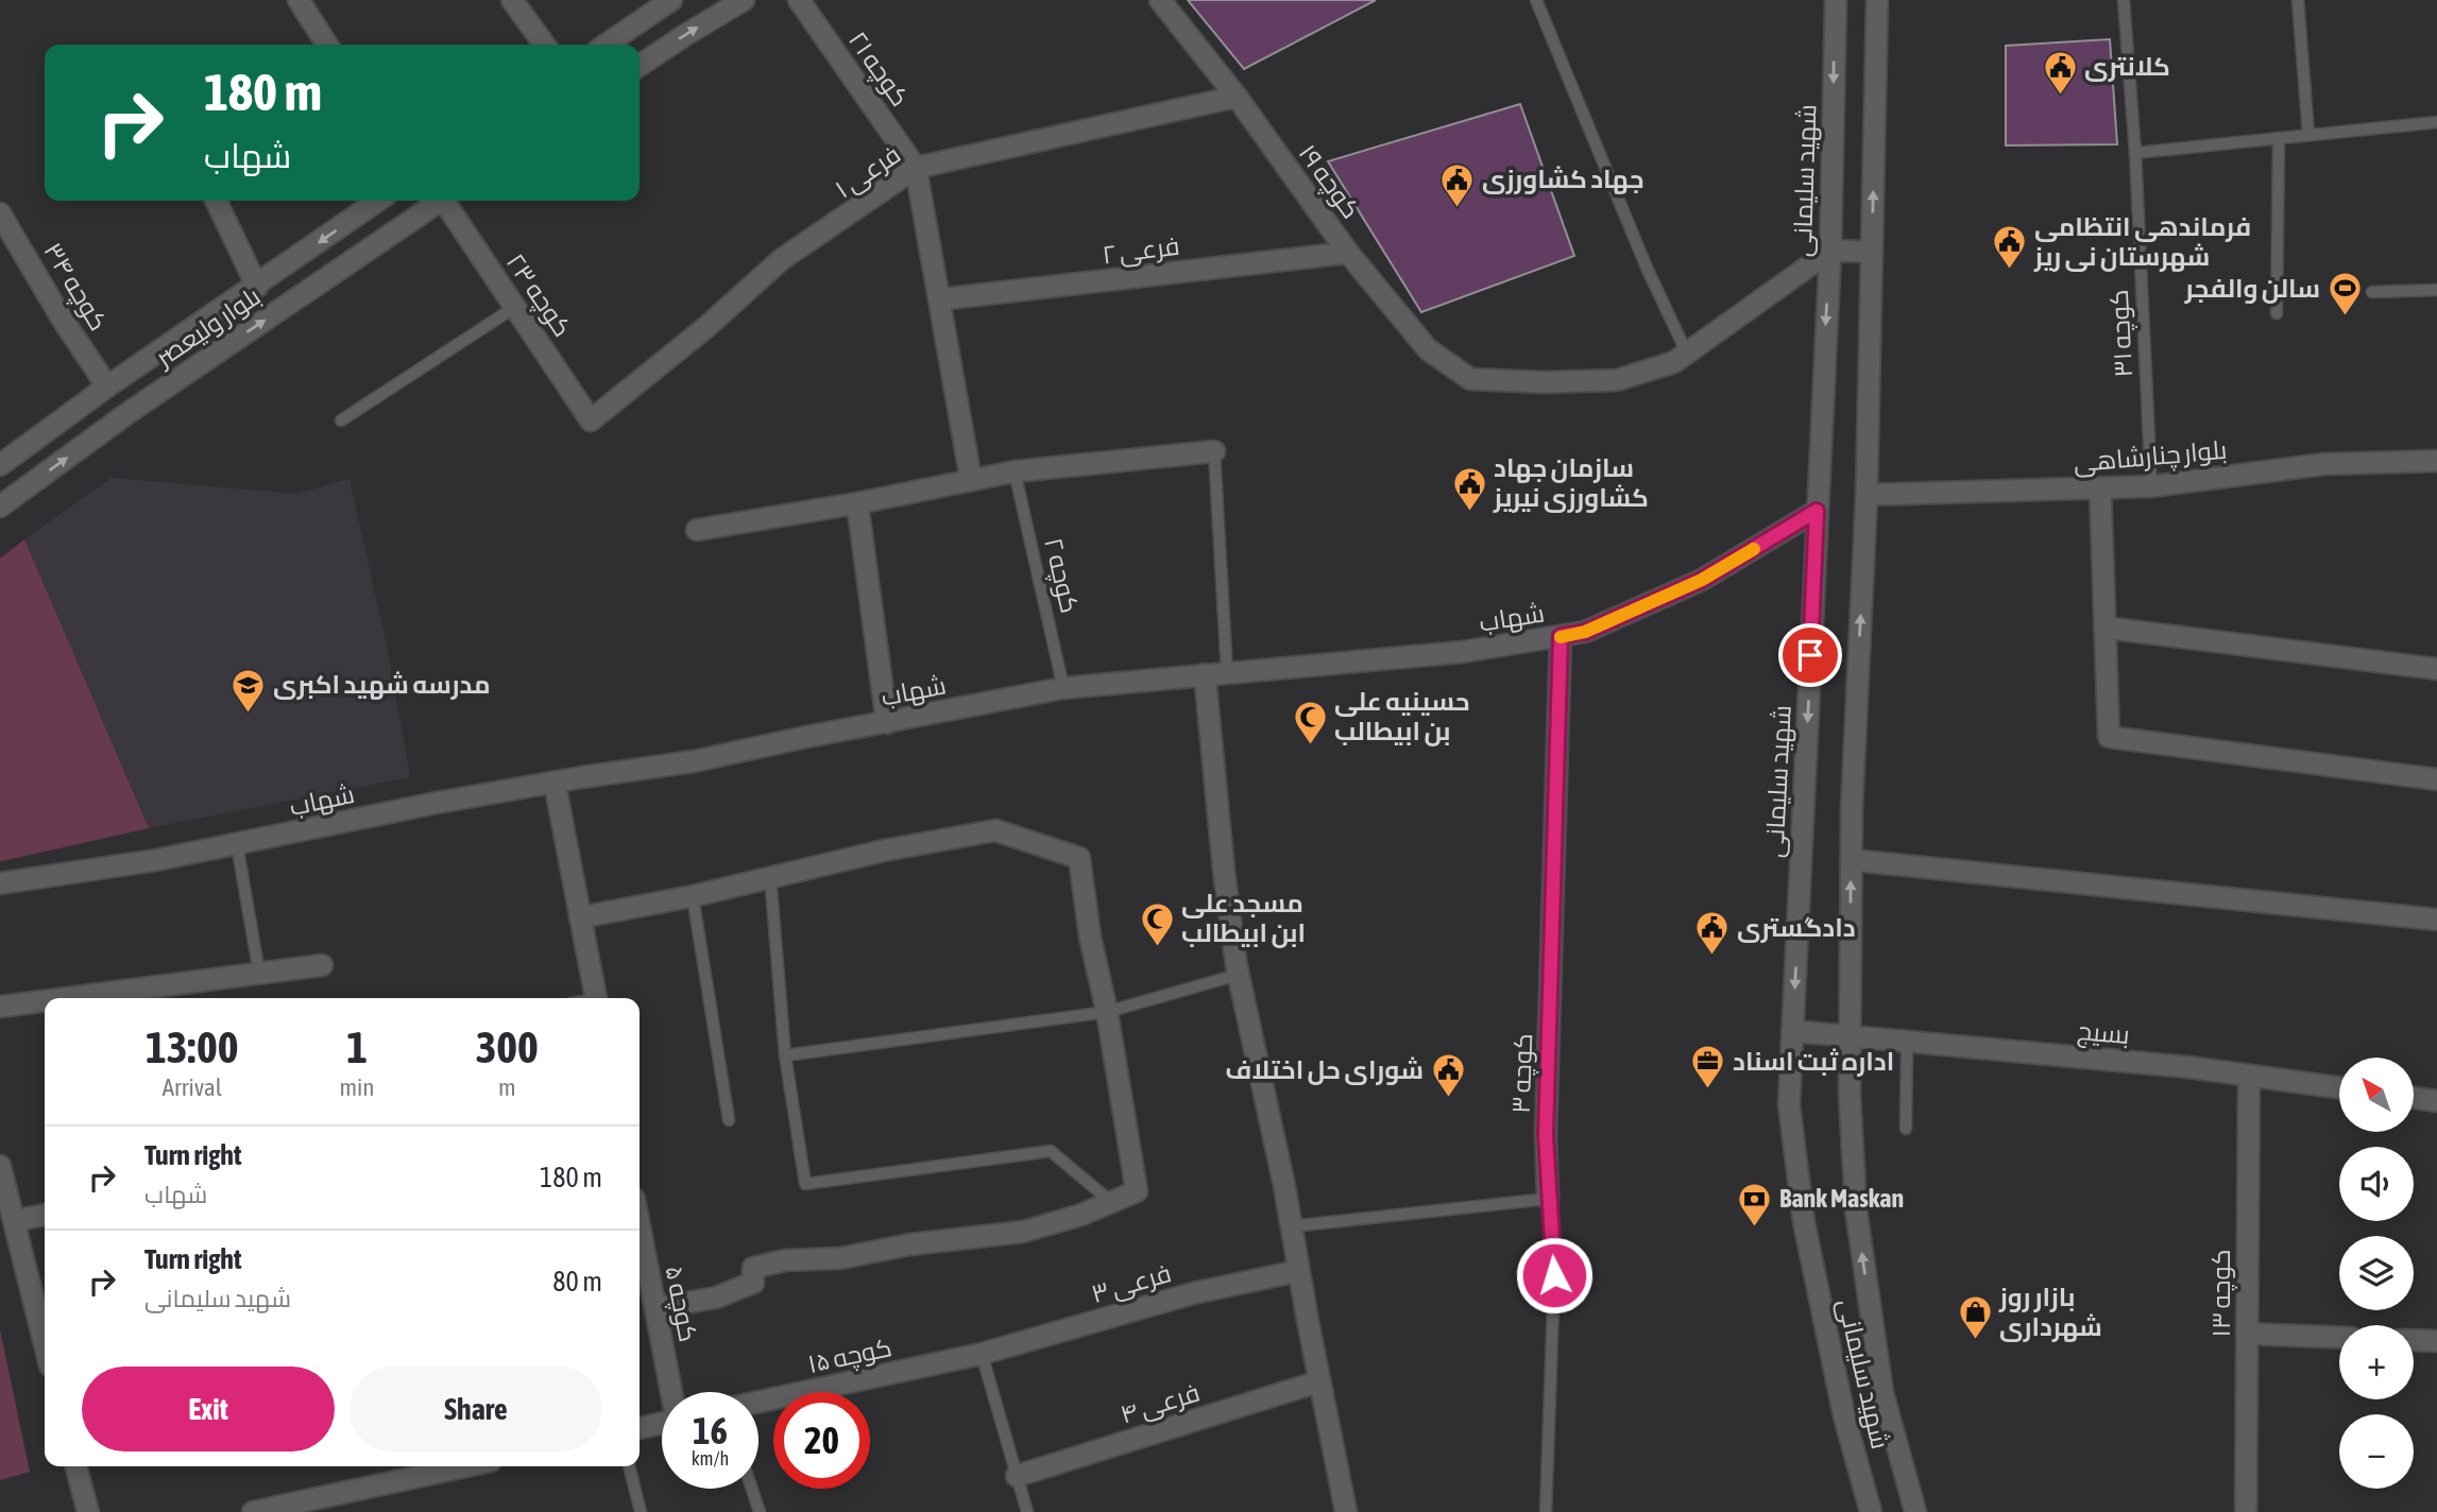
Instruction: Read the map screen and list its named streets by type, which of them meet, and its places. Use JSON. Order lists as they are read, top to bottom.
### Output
{
  "streets": {
    "street": [
      "کوچه ۲۱",
      "فرعی ۱",
      "شهید سلیمانی",
      "کوچه ۱۹",
      "فرعی ۲",
      "کوچه ۳۴",
      "کوچه ۲۳",
      "بلوار ولیعصر",
      "بلوار چنارشاهی",
      "شهاب",
      "بسیج",
      "کوچه ۳",
      "فرعی ۳",
      "کوچه ۱۳",
      "کوچه ۵",
      "کوچه ۱۵",
      "فرعی ۴"
    ],
    "lane": ["کوچه ۳۱", "کوچه ۲"]
  },
  "crossings": [
    ["کوچه ۲۱", "فرعی ۱"],
    ["فرعی ۱", "کوچه ۱۹"],
    ["فرعی ۱", "کوچه ۲۳"],
    ["شهید سلیمانی", "بلوار چنارشاهی"],
    ["شهید سلیمانی", "شهاب"],
    ["شهید سلیمانی", "بسیج"],
    ["کوچه ۱۹", "فرعی ۲"],
    ["کوچه ۳۴", "بلوار ولیعصر"],
    ["کوچه ۳۱", "بلوار چنارشاهی"],
    ["کوچه ۲", "شهاب"],
    ["شهاب", "کوچه ۳"],
    ["بسیج", "کوچه ۱۳"],
    ["فرعی ۳", "کوچه ۱۵"]
  ],
  "places": {
    "public building": [
      "کلانتری",
      "جهاد کشاورزی",
      "فرماندهی انتظامی شهرستان نی ریز",
      "سازمان جهاد کشاورزی نیریز",
      "دادگستری",
      "شورای حل اختلاف"
    ],
    "sports": ["سالن والفجر"],
    "school or university": ["مدرسه شهید اکبری"],
    "mosque": ["حسینیه علی بن ابیطالب", "مسجد علی ابن ابیطالب"],
    "office": ["اداره ثبت اسناد"],
    "bank": ["Bank Maskan"],
    "shop": ["بازار روز شهرداری"]
  },
  "north": "top left",
  "page": {
    "turn": ["180 m", "شهاب"],
    "eta": [
      "13:00",
      "Arrival",
      "1",
      "min",
      "300",
      "m"
    ],
    "map_buttons": ["+", "−"],
    "list": [
      {
        "name": "Turn right",
        "note": "شهاب",
        "value": "180 m"
      },
      {
        "name": "Turn right",
        "note": "شهید سلیمانی",
        "value": "80 m"
      }
    ],
    "buttons": ["Exit", "Share"],
    "speed": "16 km/h",
    "limit": "20"
  }
}
